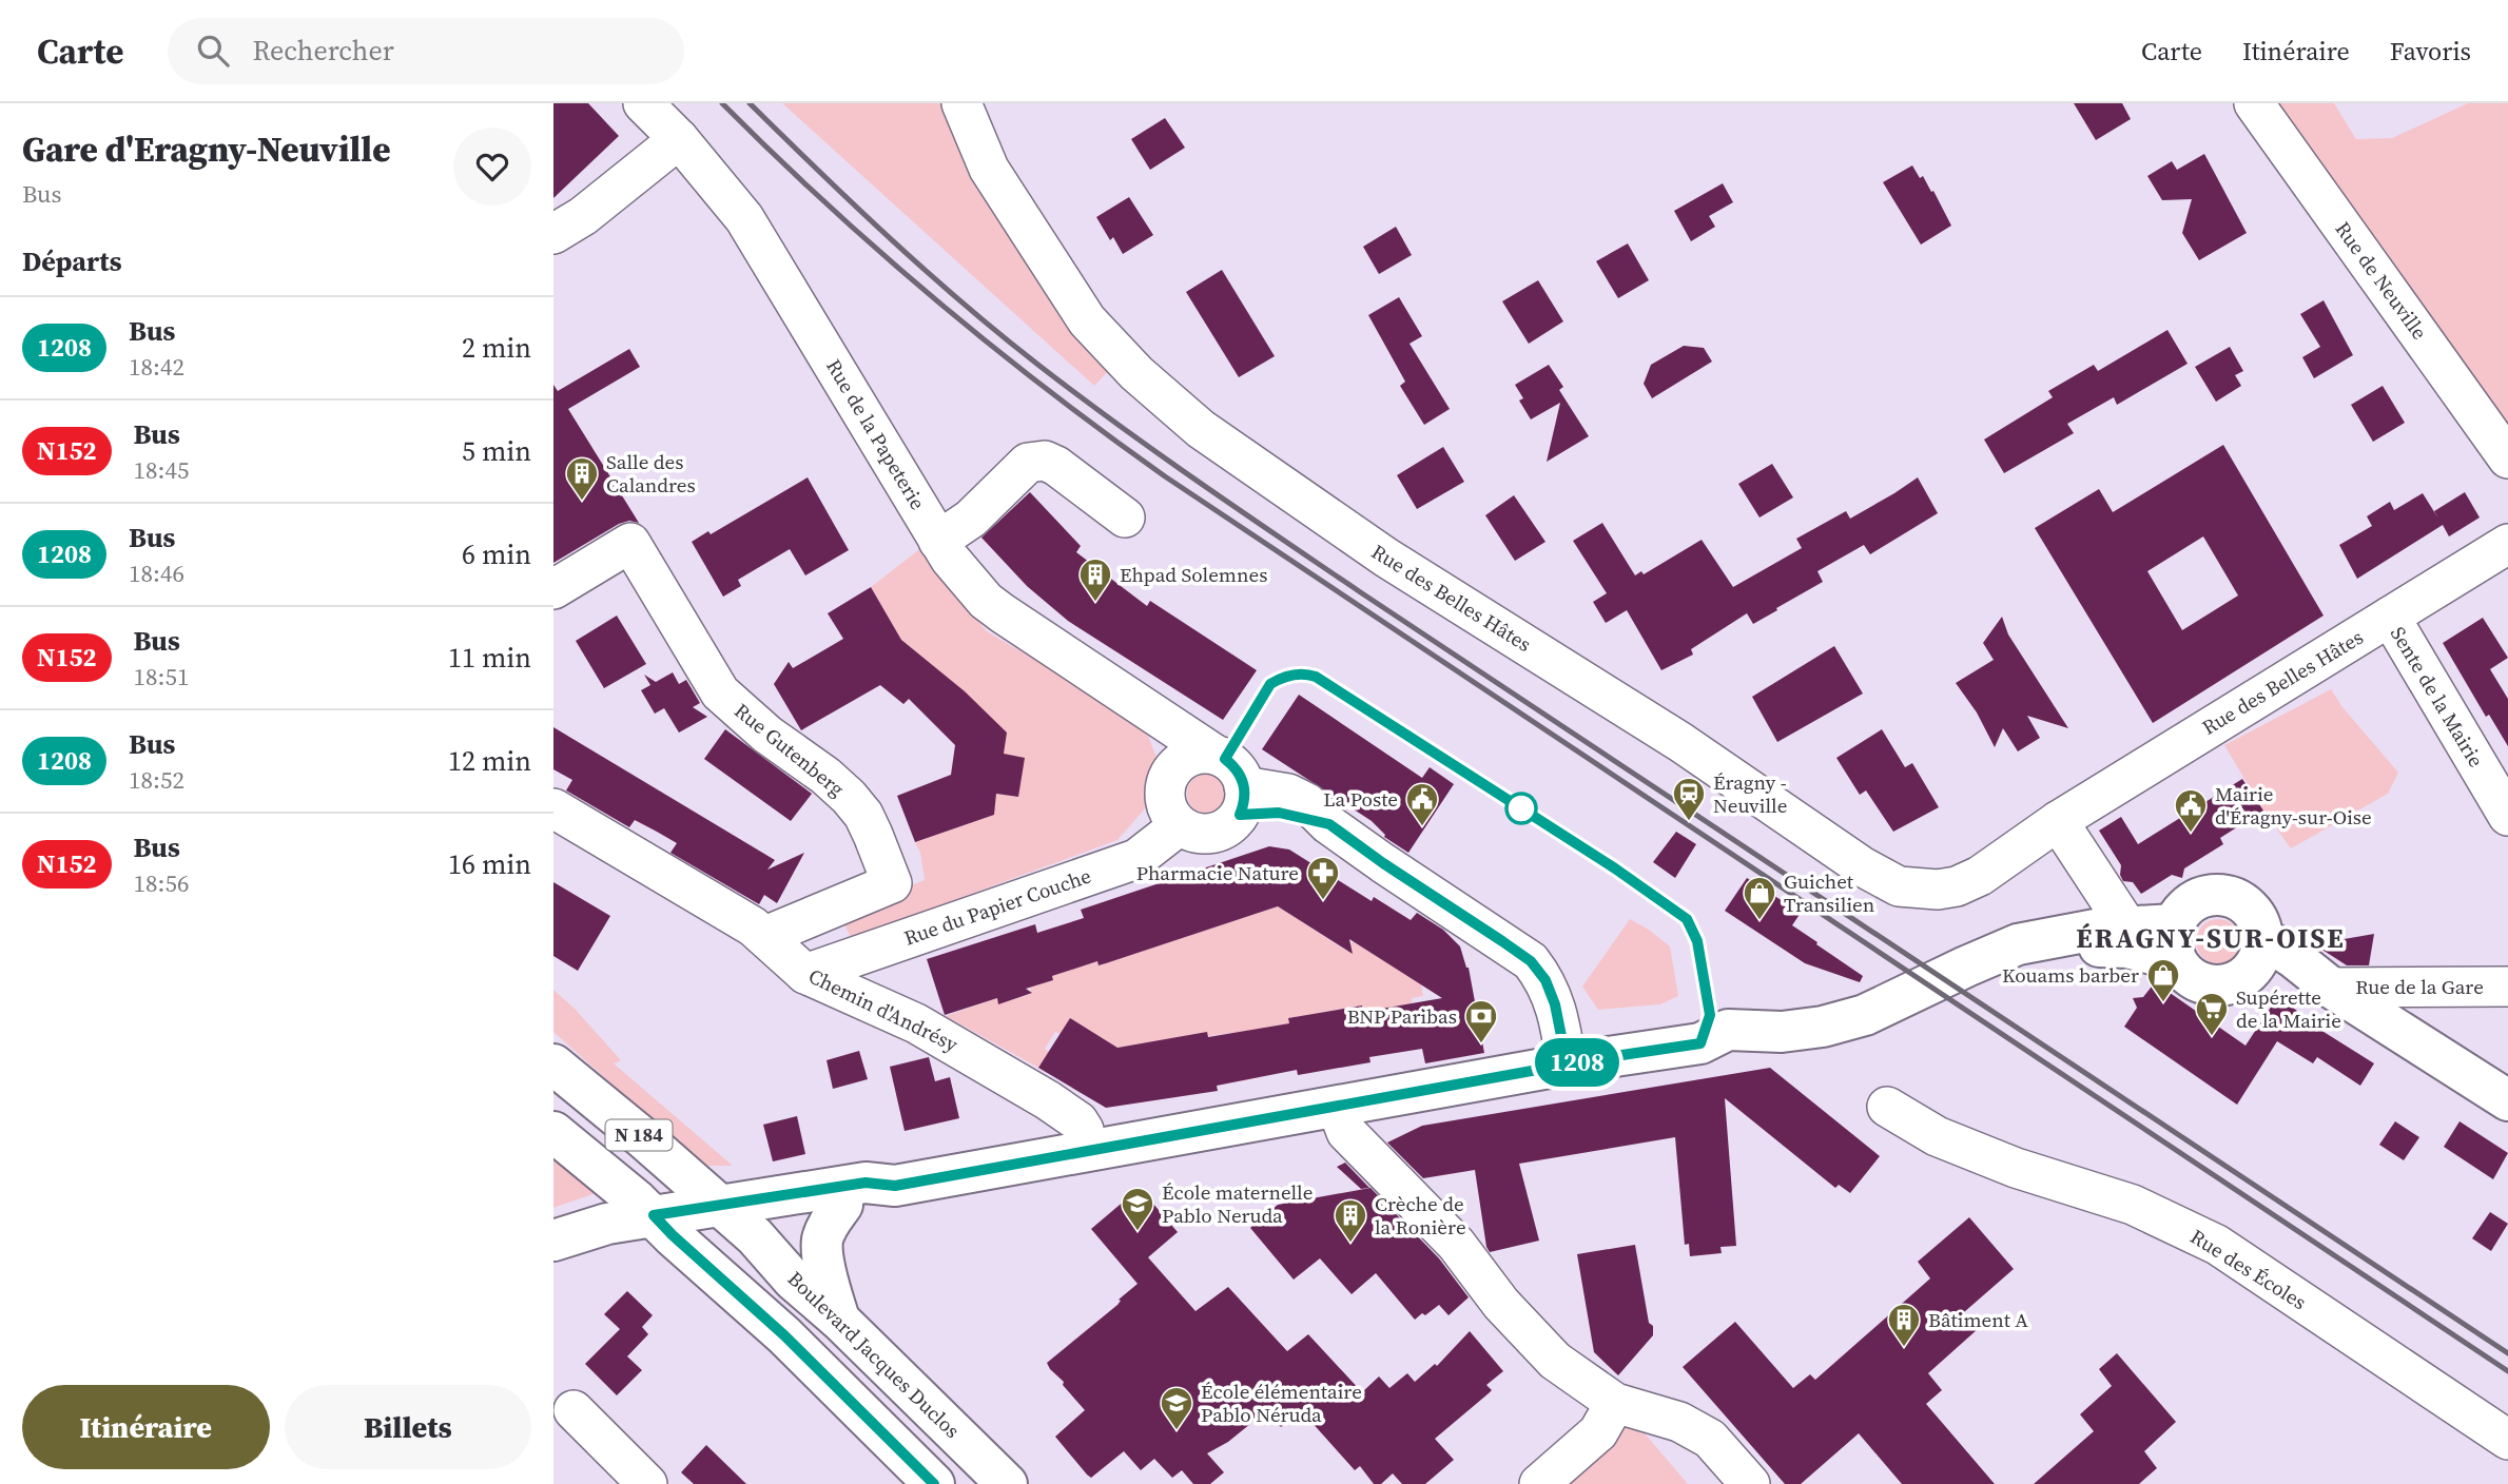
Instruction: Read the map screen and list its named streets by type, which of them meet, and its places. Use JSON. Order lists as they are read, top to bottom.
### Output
{
  "streets": {
    "main road": ["N 184", "Boulevard Jacques Duclos"],
    "street": [
      "Rue de Neuville",
      "Rue de la Papeterie",
      "Rue des Belles Hâtes",
      "Sente de la Mairie",
      "Rue Gutenberg",
      "Rue du Papier Couche",
      "Rue de la Gare",
      "Chemin d'Andrésy",
      "Rue des Écoles"
    ]
  },
  "crossings": [
    ["Rue de la Papeterie", "Rue du Papier Couche"],
    ["Rue des Belles Hâtes", "Sente de la Mairie"],
    ["Rue Gutenberg", "Chemin d'Andrésy"],
    ["Rue du Papier Couche", "Chemin d'Andrésy"],
    ["N 184", "Boulevard Jacques Duclos"]
  ],
  "districts": ["ÉRAGNY-SUR-OISE"],
  "places": {
    "building": [
      "Salle des Calandres",
      "Ehpad Solemnes",
      "Crèche de la Ronière",
      "Bâtiment A"
    ],
    "station": ["Éragny - Neuville"],
    "public building": ["La Poste", "Mairie d'Éragny-sur-Oise"],
    "pharmacy": ["Pharmacie Nature"],
    "shop": ["Guichet Transilien", "Kouams barber"],
    "supermarket": ["Supérette de la Mairie"],
    "bank": ["BNP Paribas"],
    "school or university": ["École maternelle Pablo Neruda", "École élémentaire Pablo Néruda"]
  },
  "lines": ["bus line 1208"],
  "page": {
    "header": "Carte",
    "search": "Rechercher",
    "nav": ["Carte", "Itinéraire", "Favoris"],
    "heading": [
      ["Gare d'Eragny-Neuville", "Bus"],
      "Départs"
    ],
    "on_map": "1208",
    "list": [
      {
        "mark": "1208",
        "name": "Bus",
        "note": "18:42",
        "value": "2 min"
      },
      {
        "mark": "N152",
        "name": "Bus",
        "note": "18:45",
        "value": "5 min"
      },
      {
        "mark": "1208",
        "name": "Bus",
        "note": "18:46",
        "value": "6 min"
      },
      {
        "mark": "N152",
        "name": "Bus",
        "note": "18:51",
        "value": "11 min"
      },
      {
        "mark": "1208",
        "name": "Bus",
        "note": "18:52",
        "value": "12 min"
      },
      {
        "mark": "N152",
        "name": "Bus",
        "note": "18:56",
        "value": "16 min"
      }
    ],
    "buttons": ["Itinéraire", "Billets"]
  }
}
